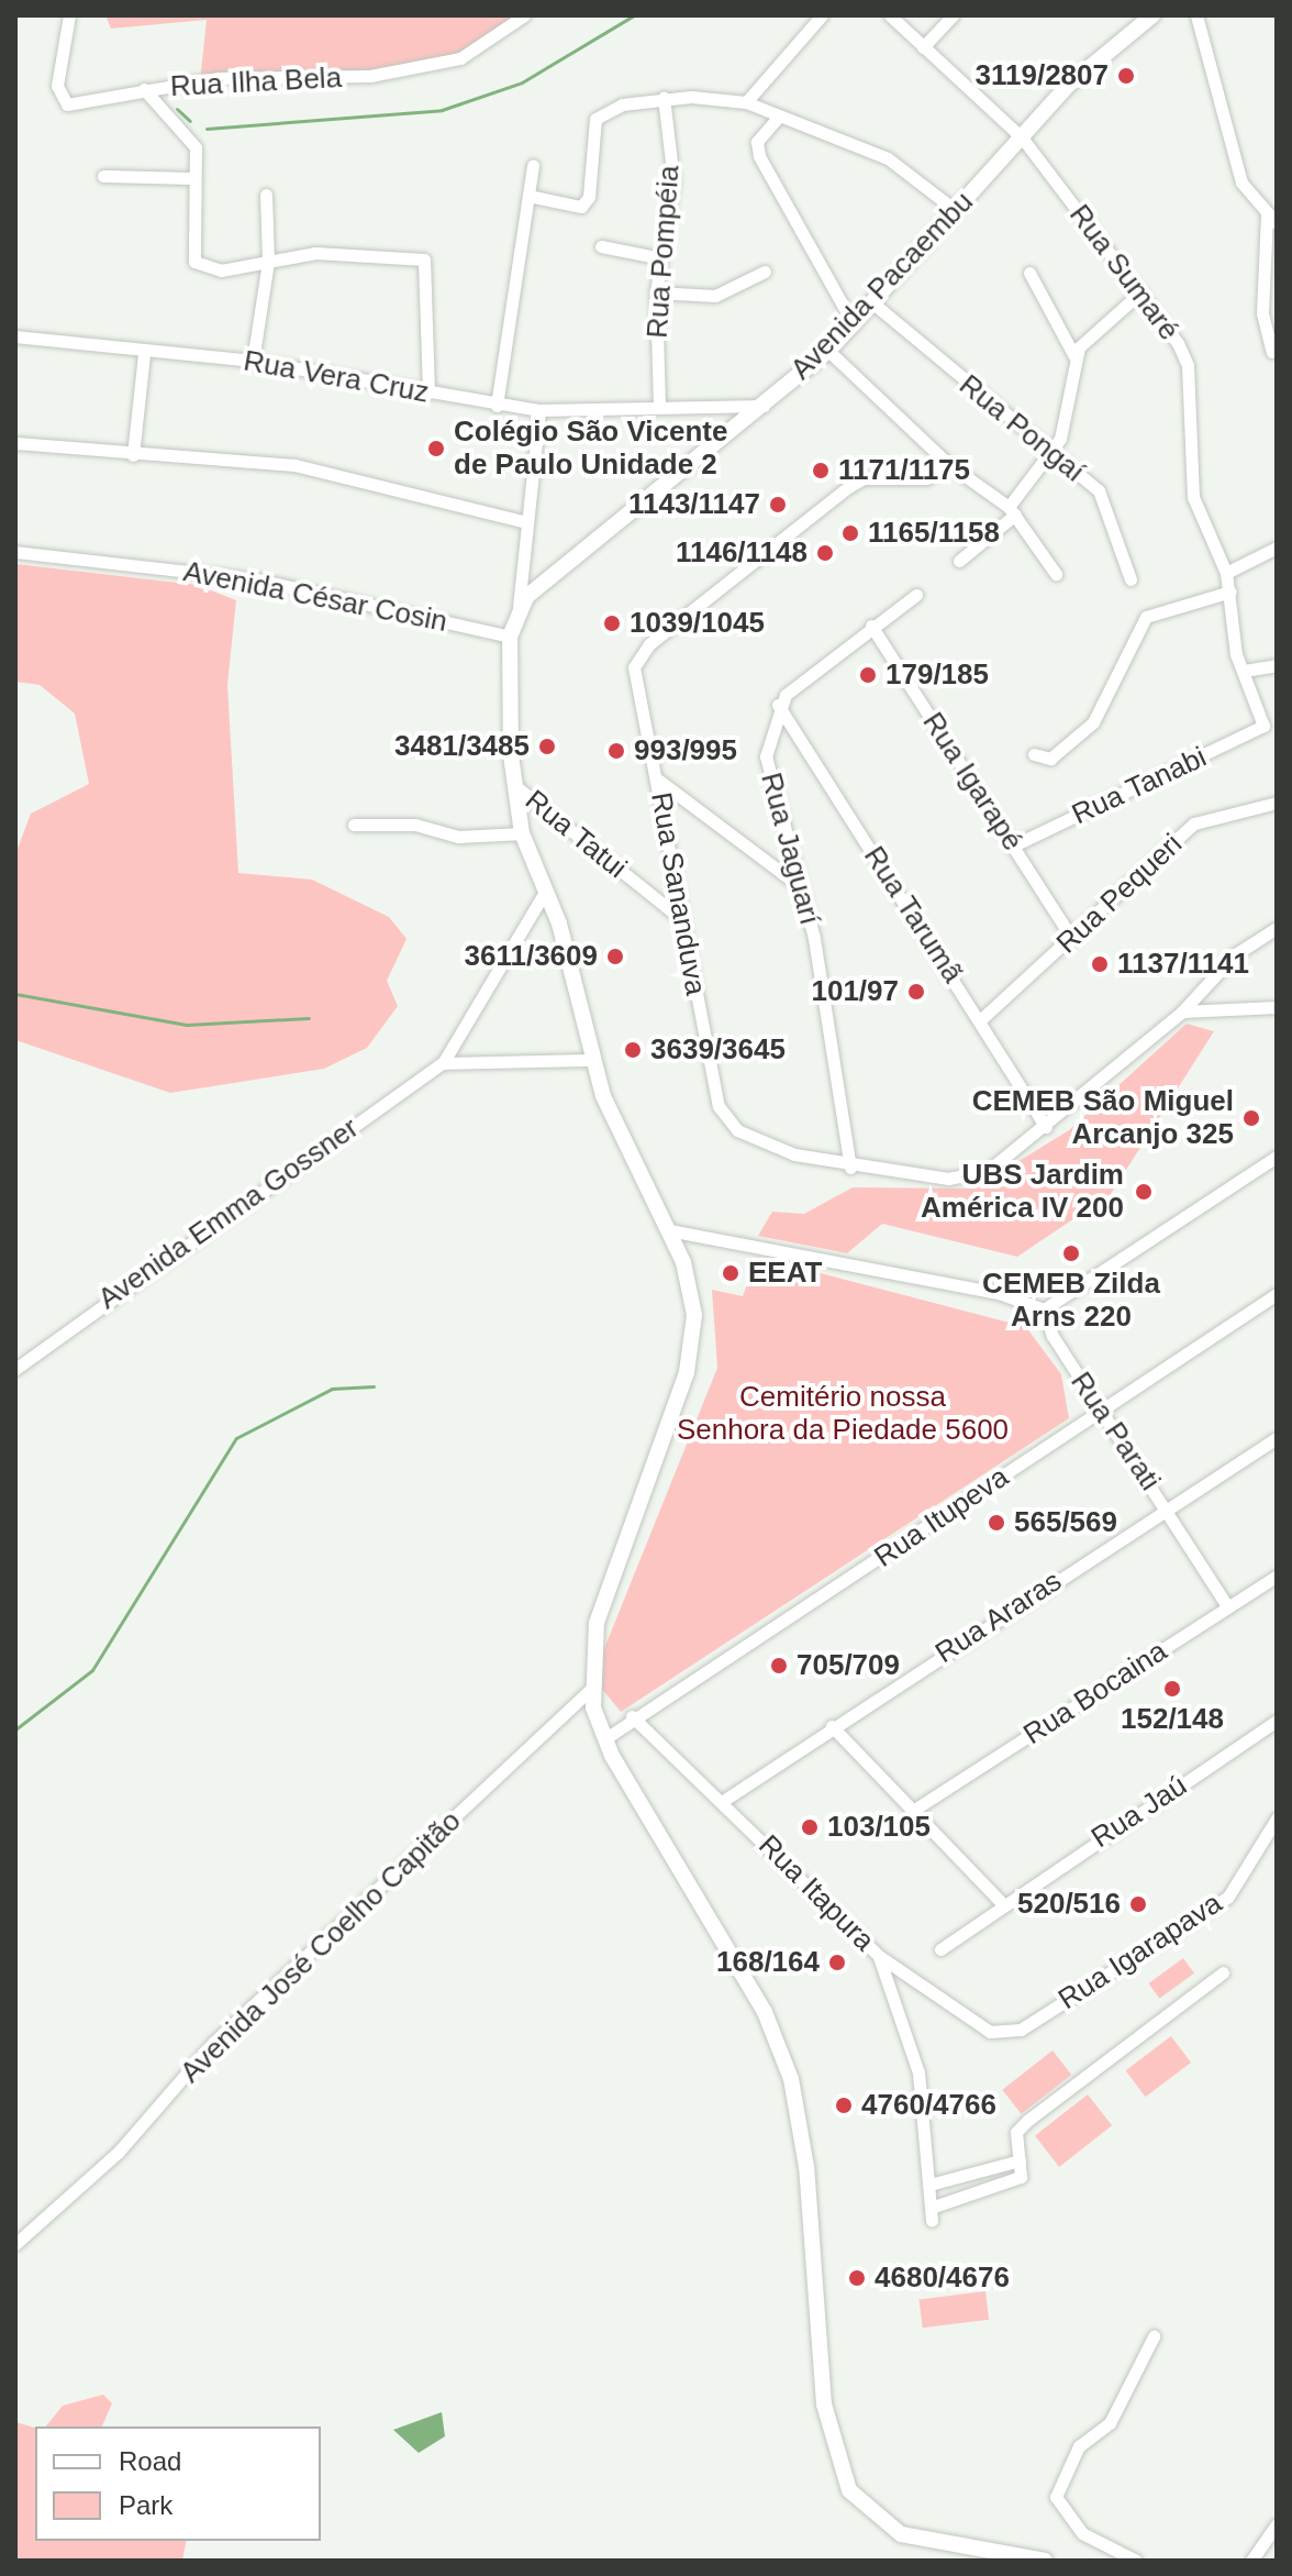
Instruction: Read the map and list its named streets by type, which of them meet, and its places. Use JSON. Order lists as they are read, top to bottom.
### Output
{
  "streets": {
    "main road": ["Avenida Pacaembu"],
    "street": [
      "Rua Ilha Bela",
      "Rua Pompéia",
      "Rua Sumaré",
      "Rua Vera Cruz",
      "Rua Pongaí",
      "Avenida César Cosin",
      "Rua Igarapé",
      "Rua Tanabi",
      "Rua Tatui",
      "Rua Jaguarí",
      "Rua Sananduva",
      "Rua Pequeri",
      "Rua Tarumã",
      "Avenida Emma Gossner",
      "Rua Parati",
      "Rua Itupeva",
      "Rua Araras",
      "Rua Bocaina",
      "Rua Jaú",
      "Rua Itapura",
      "Avenida José Coelho Capitão",
      "Rua Igarapava"
    ]
  },
  "crossings": [
    ["Rua Pompéia", "Rua Vera Cruz"],
    ["Rua Sumaré", "Avenida Pacaembu"],
    ["Rua Sumaré", "Rua Tanabi"],
    ["Avenida Pacaembu", "Rua Vera Cruz"],
    ["Avenida Pacaembu", "Rua Pongaí"],
    ["Rua Igarapé", "Rua Tanabi"],
    ["Rua Igarapé", "Rua Pequeri"],
    ["Rua Tatui", "Rua Sananduva"],
    ["Rua Jaguarí", "Rua Sananduva"],
    ["Rua Jaguarí", "Rua Tarumã"],
    ["Rua Sananduva", "Rua Tarumã"],
    ["Rua Pequeri", "Rua Tarumã"],
    ["Rua Parati", "Rua Itupeva"],
    ["Rua Parati", "Rua Araras"],
    ["Rua Parati", "Rua Bocaina"],
    ["Rua Itupeva", "Rua Itapura"],
    ["Rua Araras", "Rua Itapura"],
    ["Rua Itapura", "Rua Igarapava"]
  ],
  "parks": ["Cemitério nossa Senhora da Piedade 5600"],
  "places": [
    "3119/2807",
    "Colégio São Vicente de Paulo Unidade 2",
    "1171/1175",
    "1143/1147",
    "1165/1158",
    "1146/1148",
    "1039/1045",
    "179/185",
    "3481/3485",
    "993/995",
    "3611/3609",
    "1137/1141",
    "101/97",
    "3639/3645",
    "CEMEB São Miguel Arcanjo 325",
    "UBS Jardim América IV 200",
    "CEMEB Zilda Arns 220",
    "EEAT",
    "565/569",
    "705/709",
    "152/148",
    "103/105",
    "520/516",
    "168/164",
    "4760/4766",
    "4680/4676"
  ],
  "legend": ["Road", "Park"]
}
